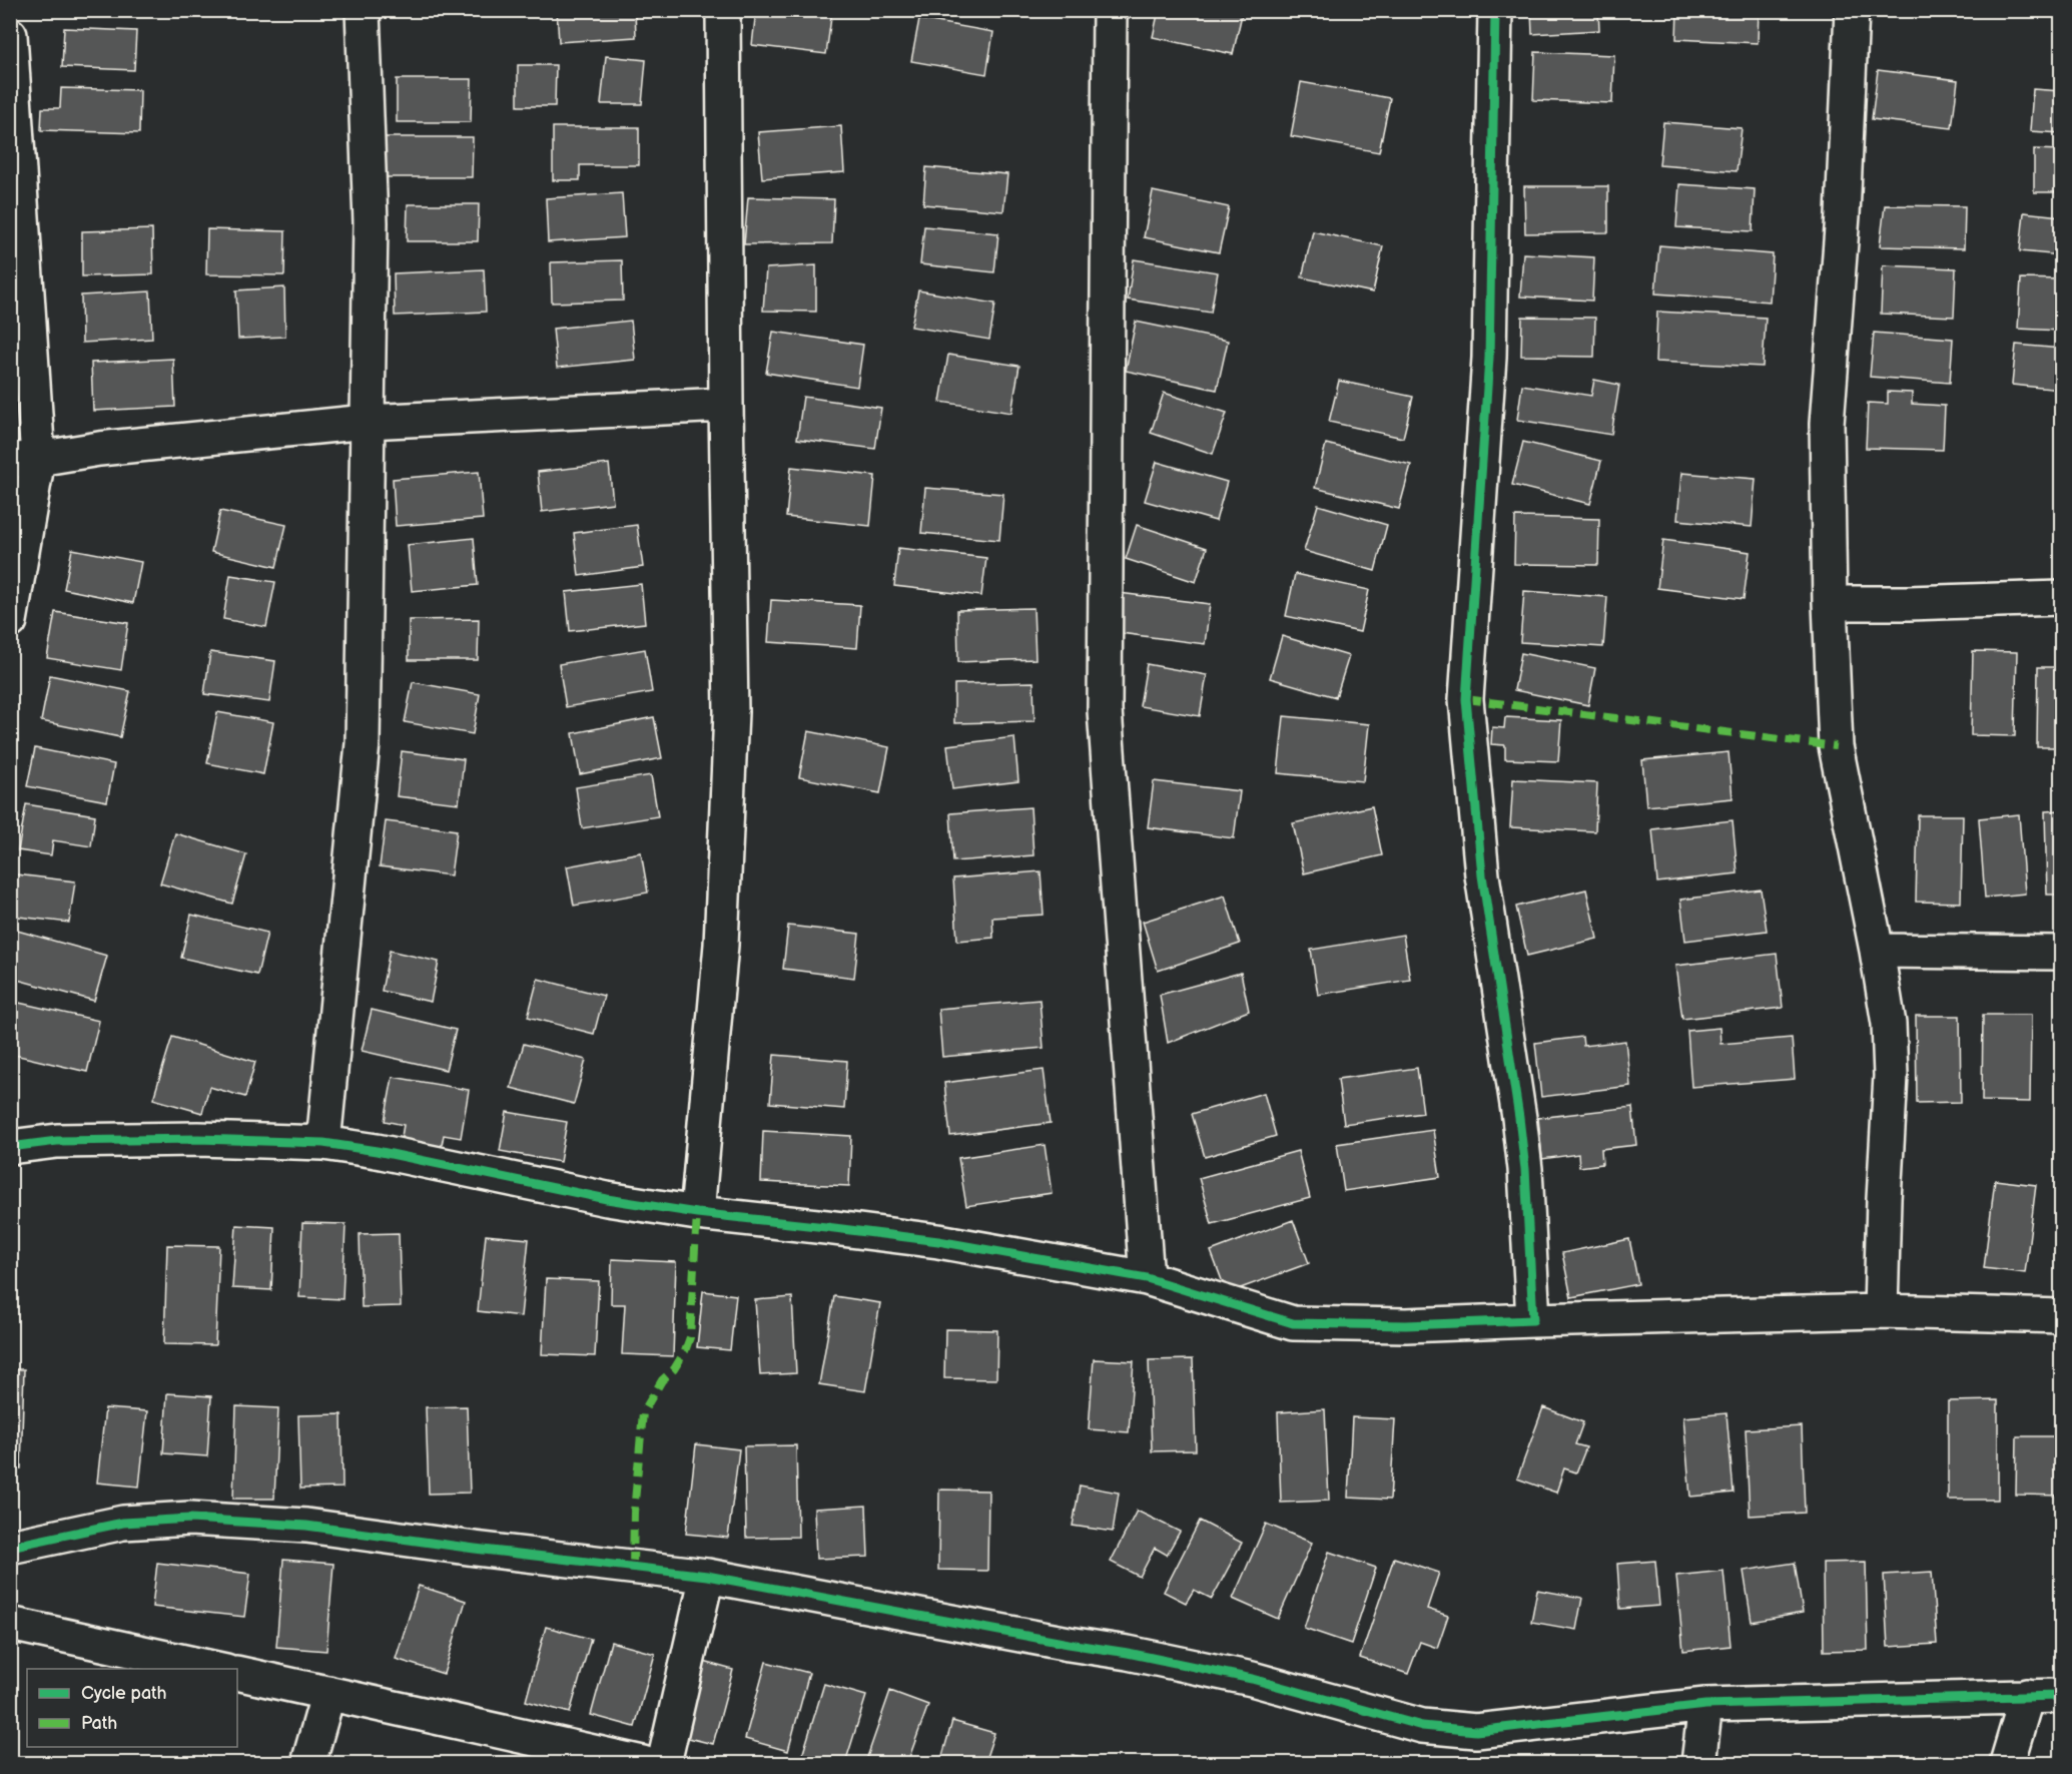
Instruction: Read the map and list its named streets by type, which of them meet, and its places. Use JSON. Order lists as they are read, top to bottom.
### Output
{
  "legend": ["Cycle path", "Path"]
}
